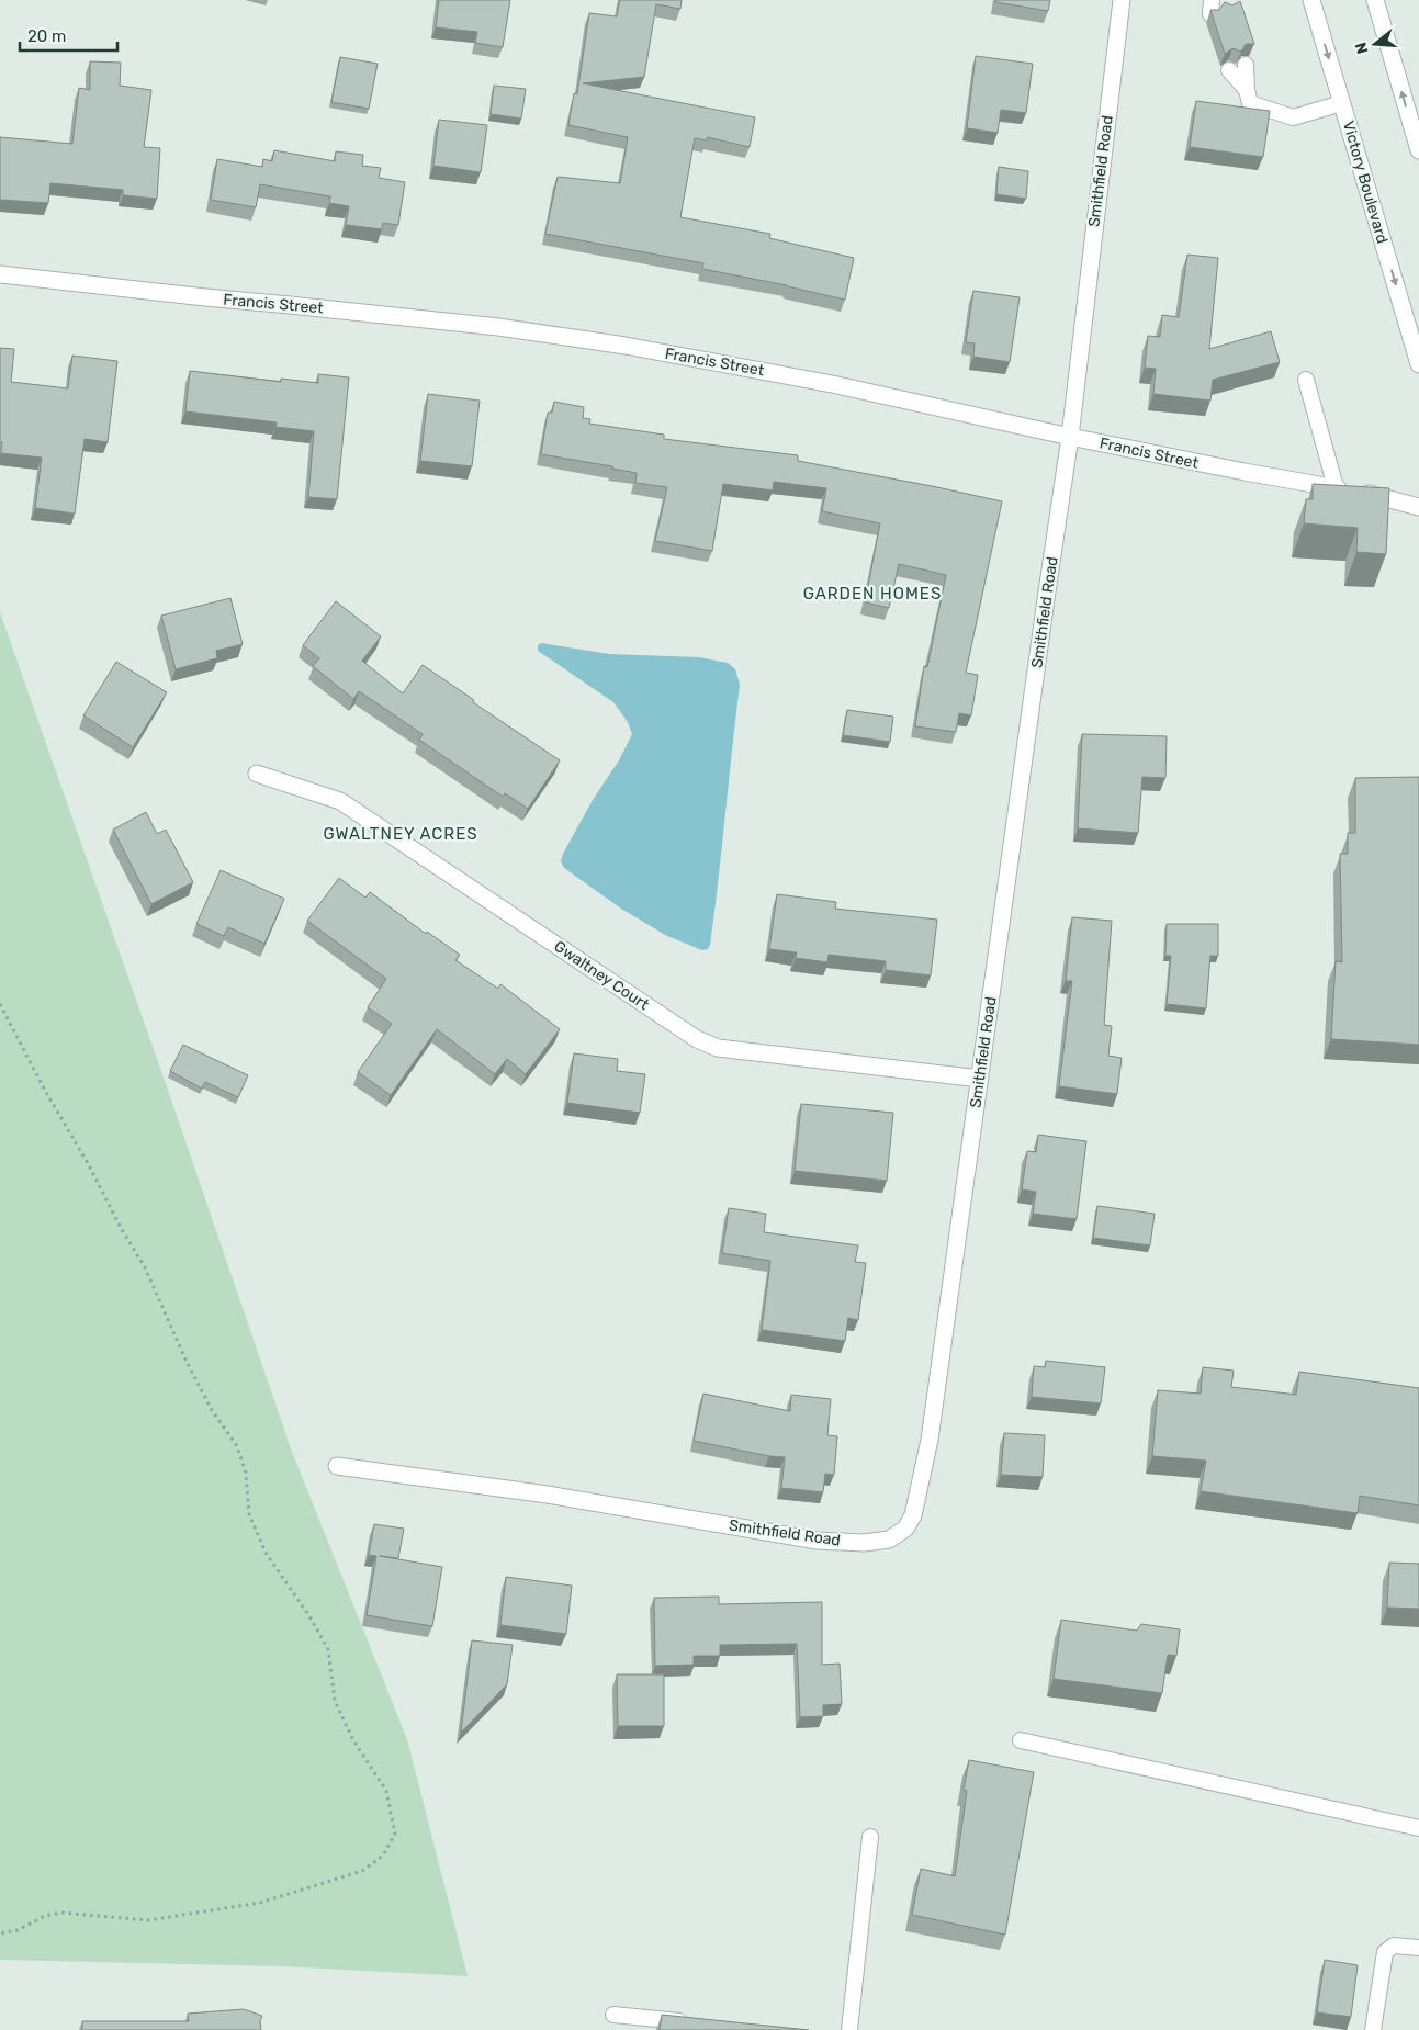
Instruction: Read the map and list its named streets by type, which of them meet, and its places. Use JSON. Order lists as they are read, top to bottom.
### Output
{
  "streets": {
    "street": [
      "Smithfield Road",
      "Victory Boulevard",
      "Francis Street",
      "Gwaltney Court"
    ]
  },
  "crossings": [
    ["Smithfield Road", "Francis Street"],
    ["Smithfield Road", "Gwaltney Court"]
  ],
  "districts": ["GARDEN HOMES", "GWALTNEY ACRES"],
  "scale_bar": "20 m",
  "north": "left"
}
